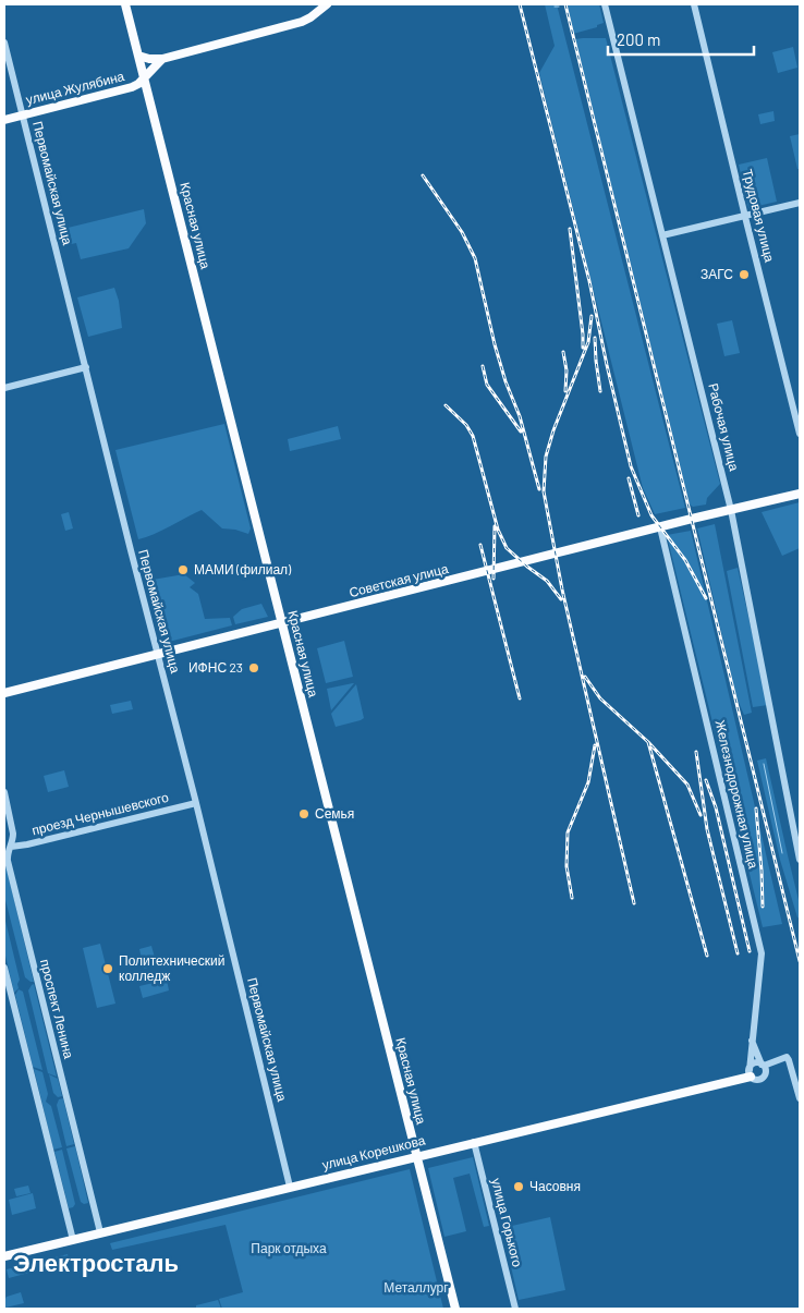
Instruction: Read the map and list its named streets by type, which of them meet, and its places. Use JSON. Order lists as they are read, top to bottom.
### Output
{
  "streets": {
    "main road": [
      "улица Жулябина",
      "Красная улица",
      "Советская улица",
      "улица Корешкова"
    ],
    "street": [
      "Первомайская улица",
      "Трудовая улица",
      "Рабочая улица",
      "Железнодорожная улица",
      "проезд Чернышевского",
      "проспект Ленина",
      "улица Горького"
    ]
  },
  "crossings": [
    ["улица Жулябина", "Первомайская улица"],
    ["улица Жулябина", "Красная улица"],
    ["Первомайская улица", "Советская улица"],
    ["Первомайская улица", "проезд Чернышевского"],
    ["Первомайская улица", "улица Корешкова"],
    ["Красная улица", "Советская улица"],
    ["Красная улица", "улица Корешкова"],
    ["Рабочая улица", "Советская улица"],
    ["Советская улица", "Железнодорожная улица"],
    ["Железнодорожная улица", "улица Корешкова"],
    ["проезд Чернышевского", "проспект Ленина"],
    ["проспект Ленина", "улица Корешкова"],
    ["улица Корешкова", "улица Горького"]
  ],
  "districts": ["Электросталь"],
  "parks": ["Парк отдыха", "Металлург"],
  "places": [
    "ЗАГС",
    "МАМИ (филиал)",
    "ИФНС 23",
    "Семья",
    "Политехнический колледж",
    "Часовня"
  ],
  "scale_bar": "200 m"
}
